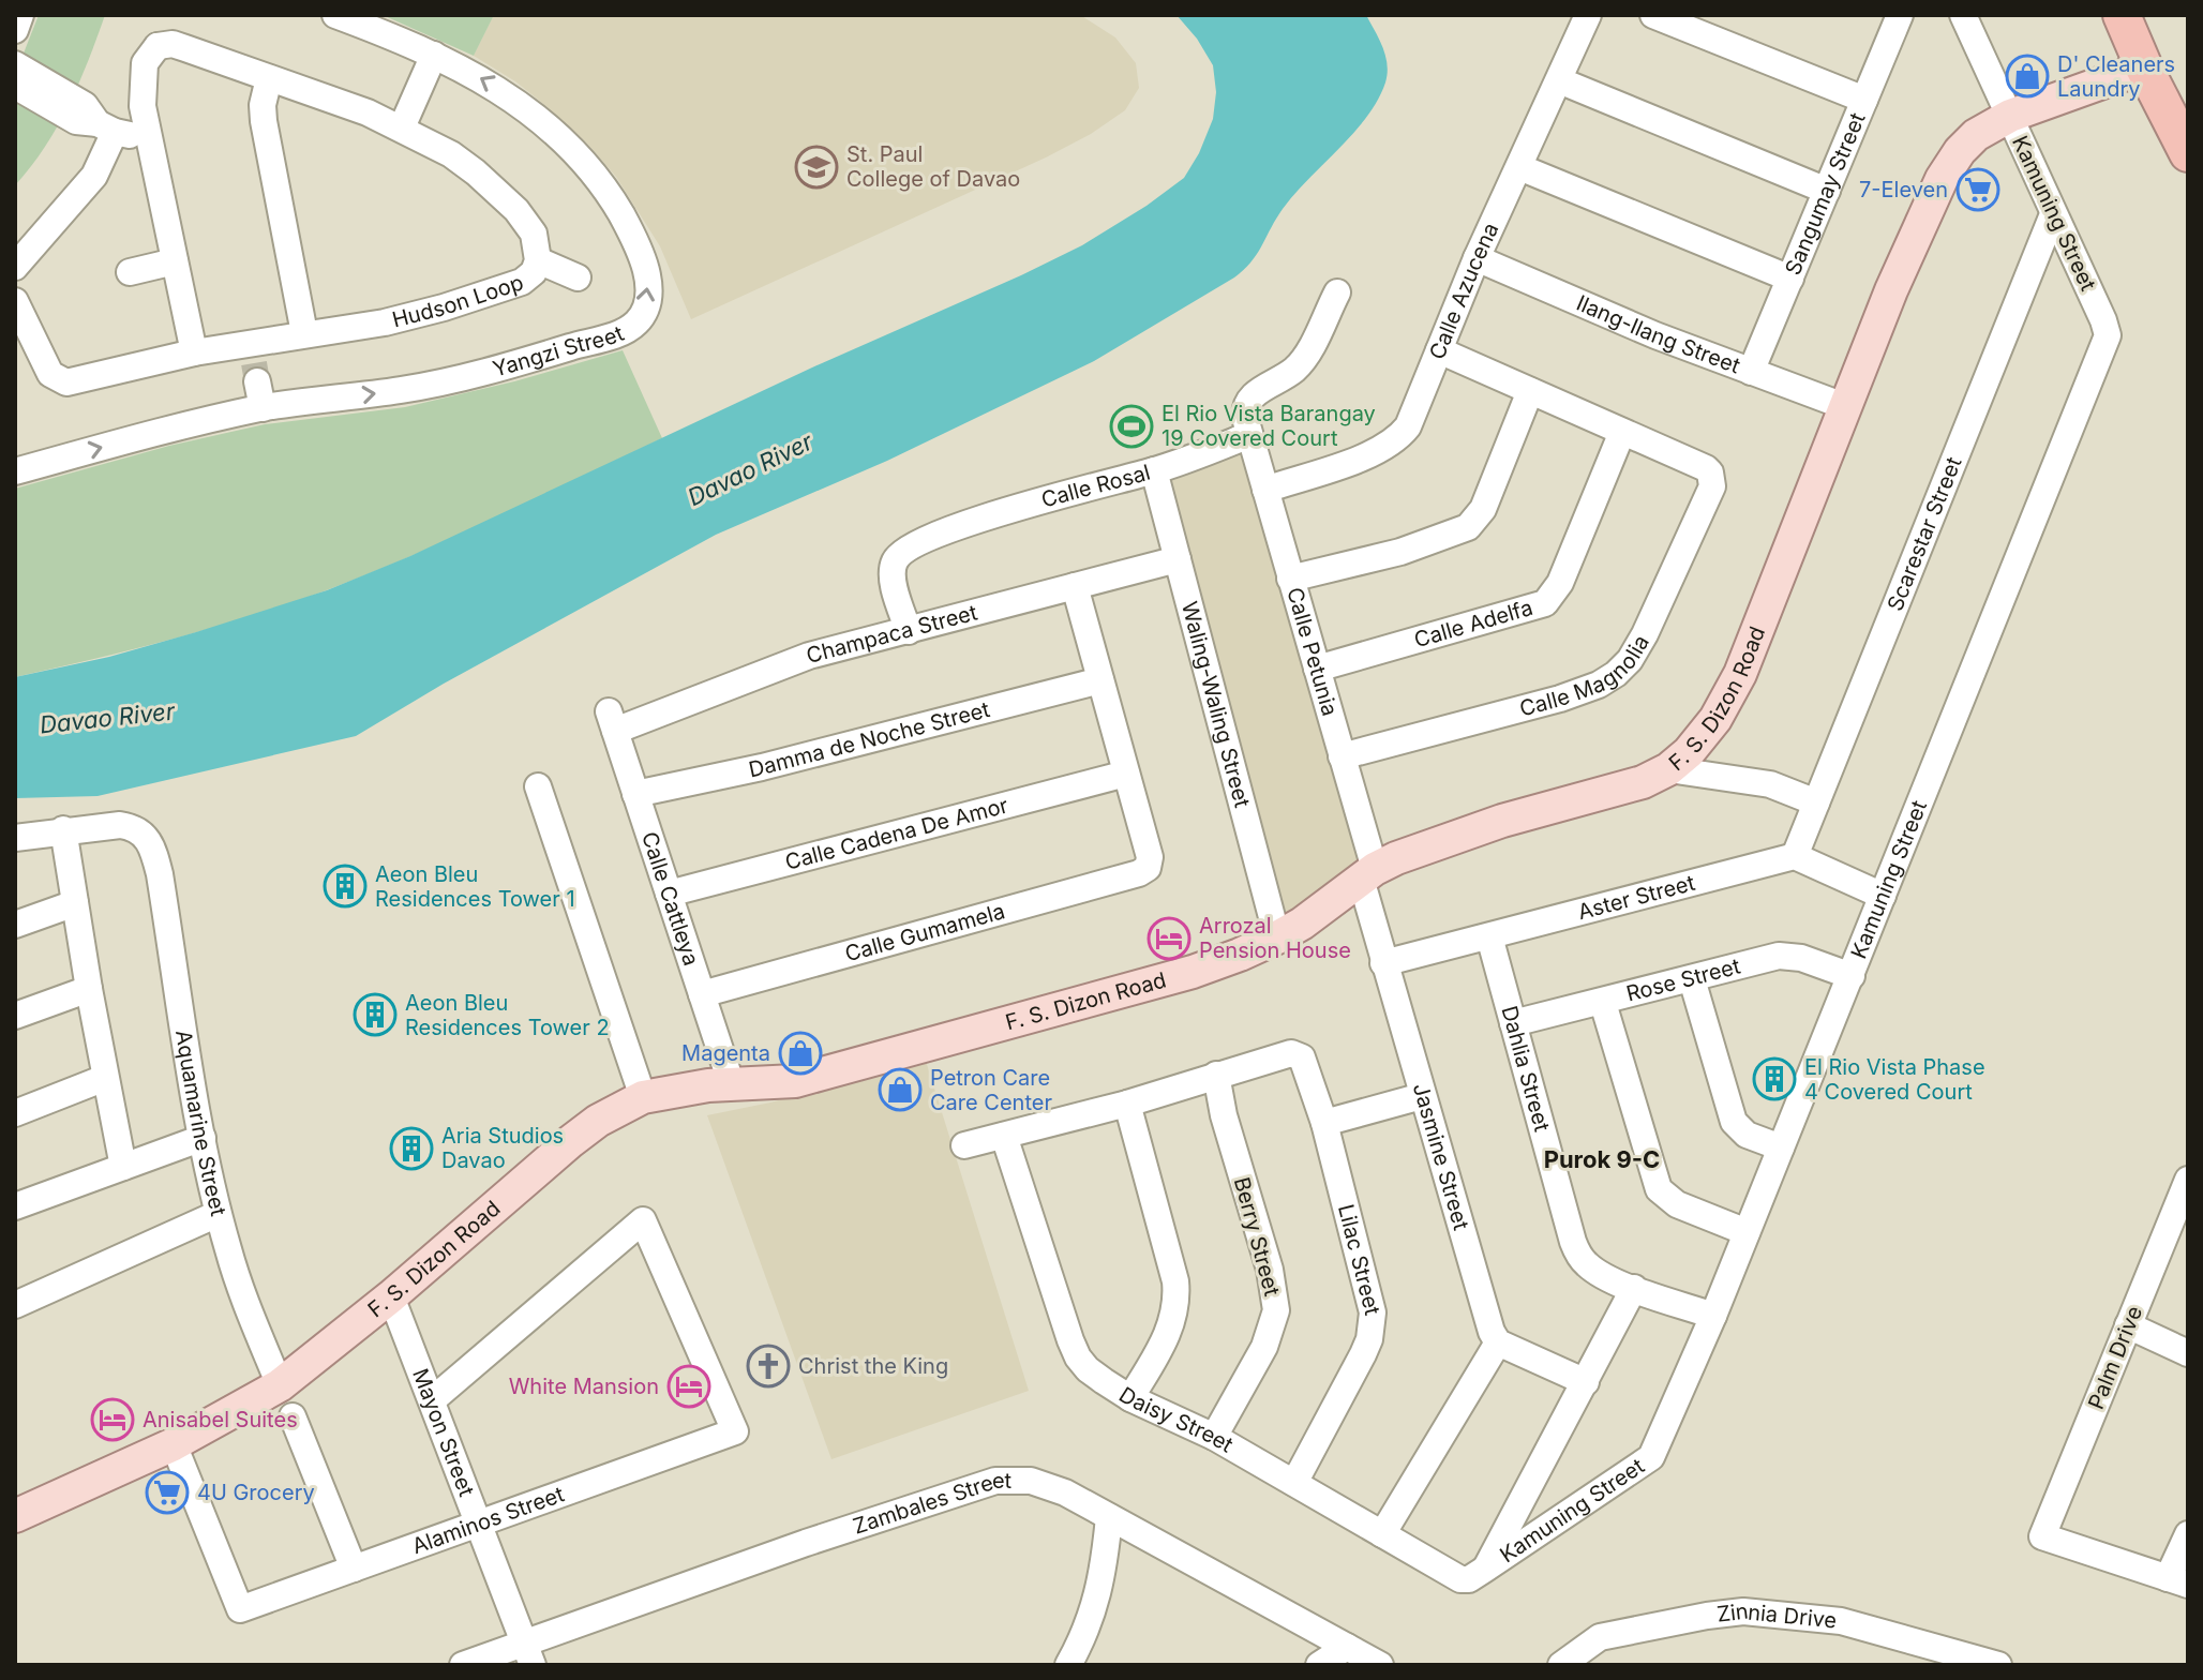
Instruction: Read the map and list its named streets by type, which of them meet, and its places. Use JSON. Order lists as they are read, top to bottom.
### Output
{
  "streets": {
    "main road": ["F. S. Dizon Road"],
    "street": [
      "Sangumay Street",
      "Kamuning Street",
      "Calle Azucena",
      "Hudson Loop",
      "Ilang-Ilang Street",
      "Yangzi Street",
      "Calle Rosal",
      "Scarestar Street",
      "Calle Adelfa",
      "Champaca Street",
      "Calle Petunia",
      "Calle Magnolia",
      "Waling-Waling Street",
      "Damma de Noche Street",
      "Calle Cadena De Amor",
      "Aster Street",
      "Calle Cattleya",
      "Calle Gumamela",
      "Rose Street",
      "Dahlia Street",
      "Aquamarine Street",
      "Jasmine Street",
      "Berry Street",
      "Lilac Street",
      "Palm Drive",
      "Daisy Street",
      "Mayon Street",
      "Zambales Street",
      "Alaminos Street",
      "Zinnia Drive"
    ]
  },
  "crossings": [
    ["Sangumay Street", "Ilang-Ilang Street"],
    ["Kamuning Street", "Scarestar Street"],
    ["Kamuning Street", "F. S. Dizon Road"],
    ["Kamuning Street", "Rose Street"],
    ["Kamuning Street", "Dahlia Street"],
    ["Kamuning Street", "Daisy Street"],
    ["Calle Azucena", "Ilang-Ilang Street"],
    ["Calle Azucena", "Calle Petunia"],
    ["Ilang-Ilang Street", "F. S. Dizon Road"],
    ["Calle Rosal", "Champaca Street"],
    ["Calle Rosal", "Calle Petunia"],
    ["Calle Rosal", "Waling-Waling Street"],
    ["Scarestar Street", "Aster Street"],
    ["Calle Adelfa", "Calle Petunia"],
    ["Calle Adelfa", "Calle Magnolia"],
    ["Champaca Street", "Waling-Waling Street"],
    ["Champaca Street", "Calle Cattleya"],
    ["Calle Petunia", "Calle Magnolia"],
    ["Calle Petunia", "F. S. Dizon Road"],
    ["Calle Petunia", "Jasmine Street"],
    ["F. S. Dizon Road", "Waling-Waling Street"],
    ["F. S. Dizon Road", "Calle Cattleya"],
    ["F. S. Dizon Road", "Aquamarine Street"],
    ["F. S. Dizon Road", "Jasmine Street"],
    ["F. S. Dizon Road", "Mayon Street"],
    ["F. S. Dizon Road", "Alaminos Street"],
    ["Damma de Noche Street", "Calle Cattleya"],
    ["Calle Cadena De Amor", "Calle Cattleya"],
    ["Calle Cadena De Amor", "Calle Gumamela"],
    ["Aster Street", "Dahlia Street"],
    ["Aster Street", "Jasmine Street"],
    ["Calle Cattleya", "Calle Gumamela"],
    ["Rose Street", "Dahlia Street"],
    ["Berry Street", "Lilac Street"],
    ["Berry Street", "Daisy Street"],
    ["Lilac Street", "Daisy Street"],
    ["Mayon Street", "Zambales Street"],
    ["Mayon Street", "Alaminos Street"]
  ],
  "districts": ["Purok 9-C"],
  "water": ["Davao River"],
  "places": {
    "shop": ["D' Cleaners Laundry", "Magenta", "Petron Care Care Center"],
    "school or university": ["St. Paul College of Davao"],
    "supermarket": ["7-Eleven", "4U Grocery"],
    "sports": ["El Rio Vista Barangay 19 Covered Court"],
    "building": [
      "Aeon Bleu Residences Tower 1",
      "Aeon Bleu Residences Tower 2",
      "El Rio Vista Phase 4 Covered Court",
      "Aria Studios Davao"
    ],
    "hotel": ["Arrozal Pension House", "White Mansion", "Anisabel Suites"],
    "church": ["Christ the King"]
  }
}
